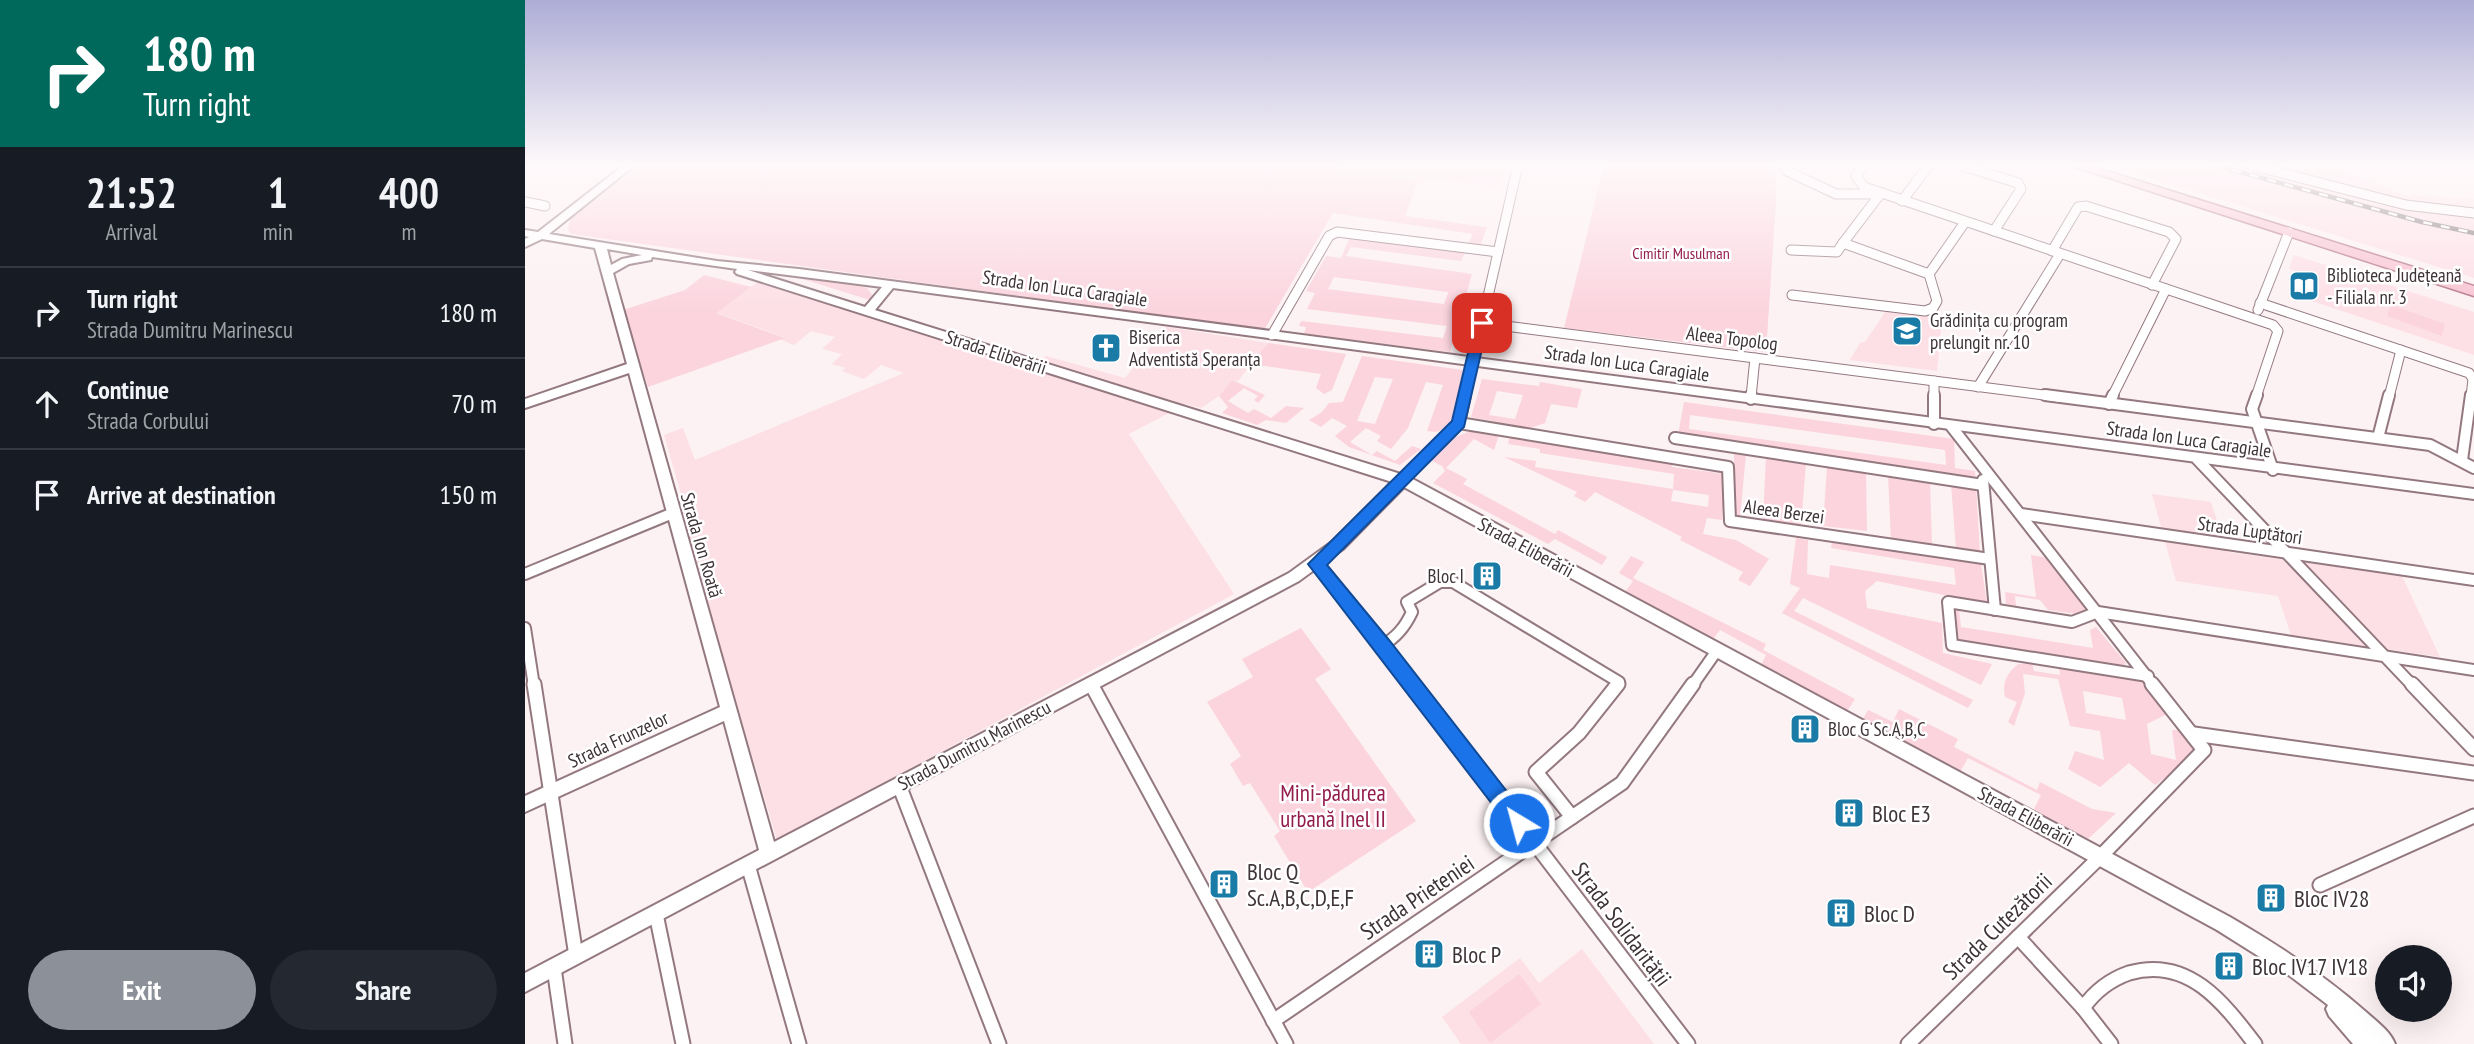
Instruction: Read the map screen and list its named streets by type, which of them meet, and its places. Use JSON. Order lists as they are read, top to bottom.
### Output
{
  "streets": {
    "street": [
      "Strada Ion Luca Caragiale",
      "Aleea Topolog",
      "Strada Eliberării",
      "Aleea Berzei",
      "Strada Luptători",
      "Strada Ion Roată",
      "Strada Frunzelor",
      "Strada Dumitru Marinescu",
      "Strada Prieteniei",
      "Strada Solidarității",
      "Strada Cutezătorii"
    ]
  },
  "crossings": [
    ["Strada Ion Luca Caragiale", "Strada Eliberării"],
    ["Strada Ion Luca Caragiale", "Strada Ion Roată"],
    ["Strada Eliberării", "Strada Dumitru Marinescu"],
    ["Strada Eliberării", "Strada Prieteniei"],
    ["Strada Eliberării", "Strada Cutezătorii"],
    ["Strada Ion Roată", "Strada Frunzelor"],
    ["Strada Ion Roată", "Strada Dumitru Marinescu"],
    ["Strada Dumitru Marinescu", "Strada Solidarității"],
    ["Strada Prieteniei", "Strada Solidarității"]
  ],
  "parks": ["Cimitir Musulman", "Mini-pădurea urbană Inel II"],
  "places": {
    "library": ["Biblioteca Județeană - Filiala nr. 3"],
    "school or university": ["Grădinița cu program prelungit nr. 10"],
    "church": ["Biserica Adventistă Speranța"],
    "building": [
      "Bloc I",
      "Bloc G Sc.A,B,C",
      "Bloc E3",
      "Bloc Q Sc.A,B,C,D,E,F",
      "Bloc IV28",
      "Bloc D",
      "Bloc P",
      "Bloc IV17 IV18"
    ]
  },
  "page": {
    "turn": ["180 m", "Turn right"],
    "eta": [
      "21:52",
      "Arrival",
      "1",
      "min",
      "400",
      "m"
    ],
    "list": [
      {
        "name": "Turn right",
        "note": "Strada Dumitru Marinescu",
        "value": "180 m"
      },
      {
        "name": "Continue",
        "note": "Strada Corbului",
        "value": "70 m"
      },
      {
        "name": "Arrive at destination",
        "value": "150 m"
      }
    ],
    "buttons": ["Exit", "Share"]
  }
}
